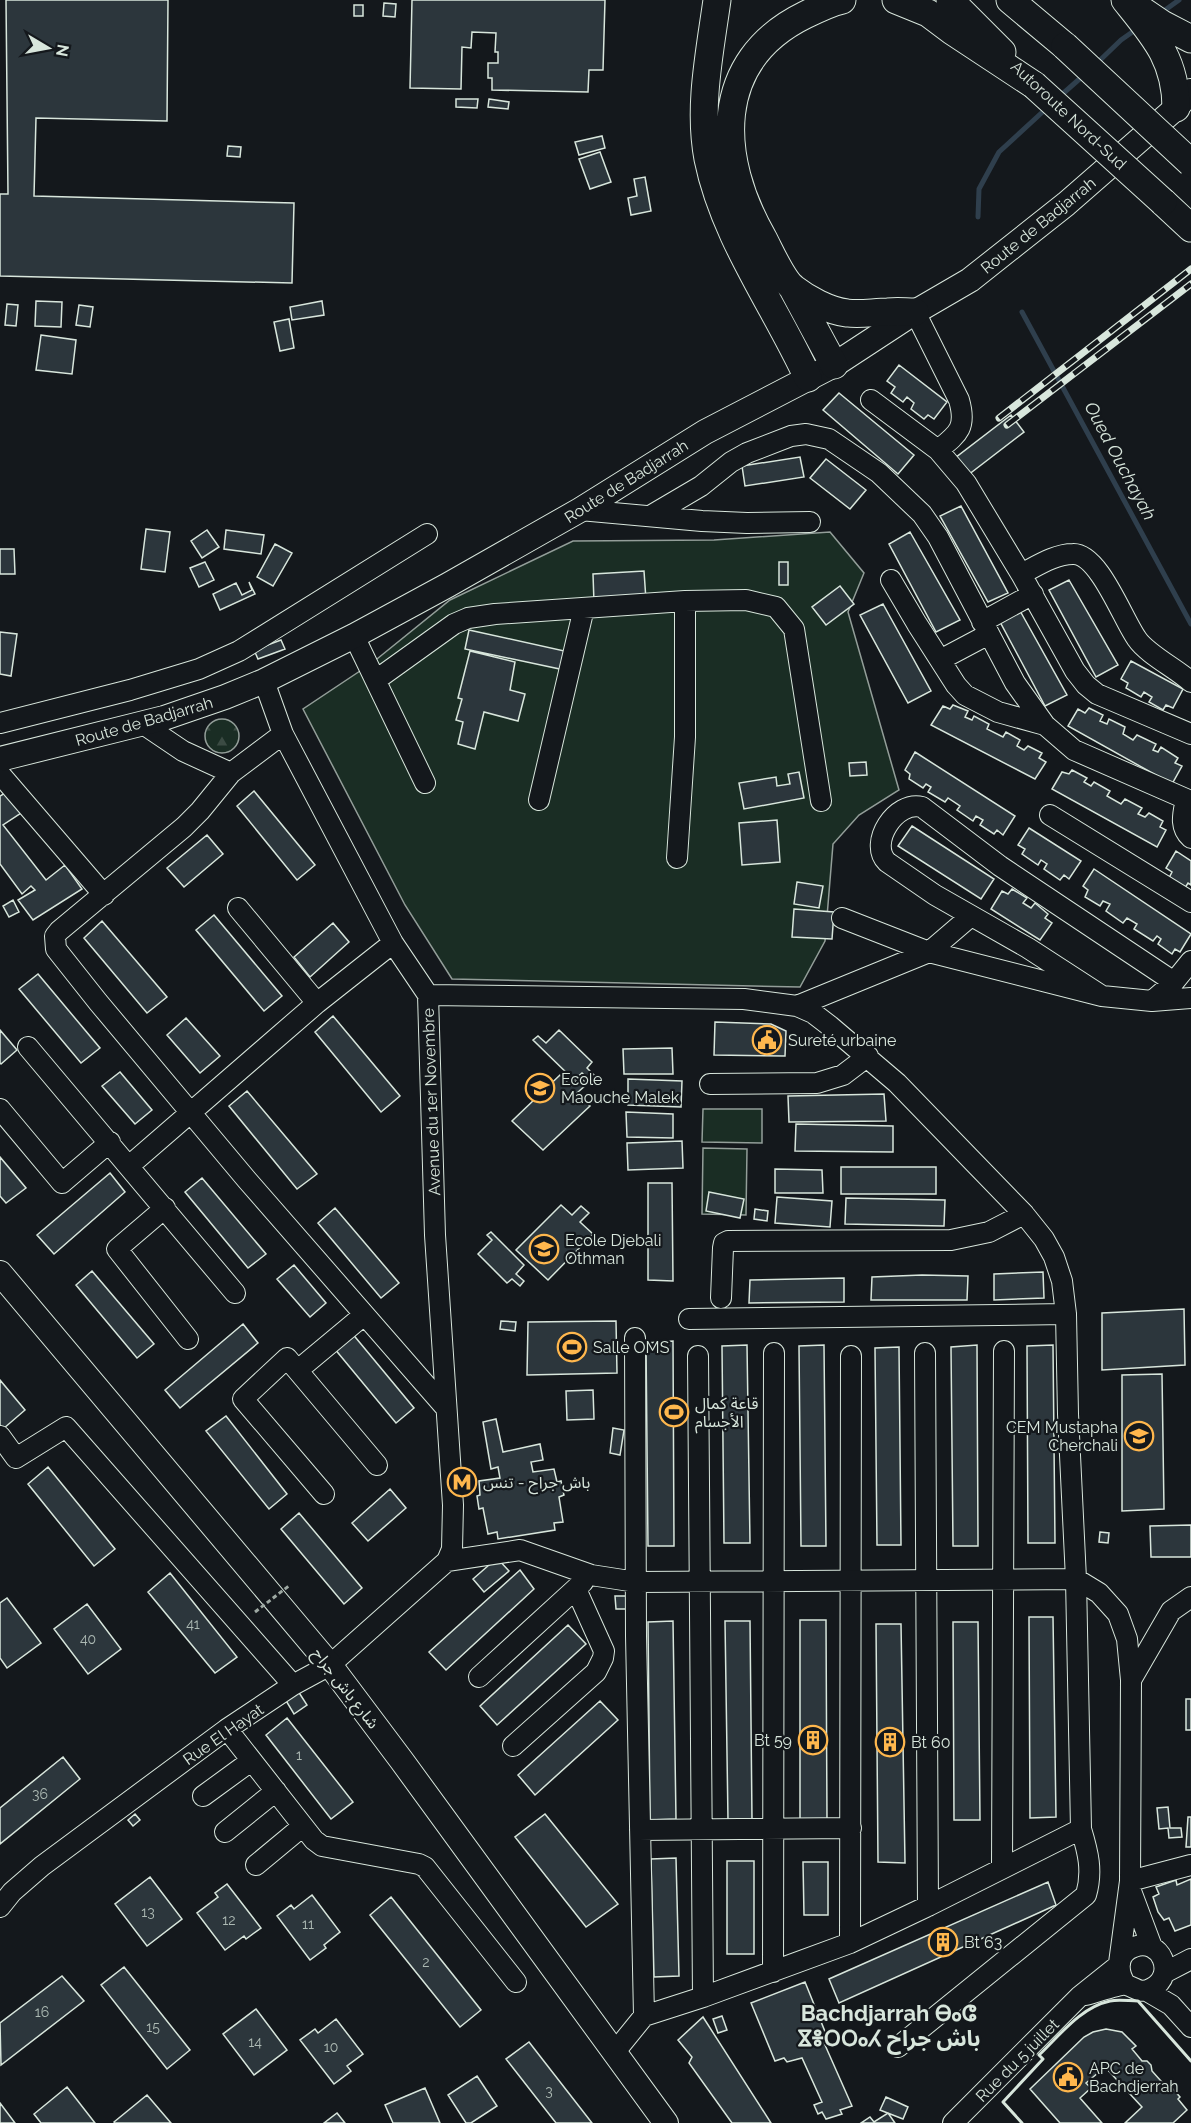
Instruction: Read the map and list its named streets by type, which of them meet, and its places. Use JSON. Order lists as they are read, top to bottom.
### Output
{
  "streets": {
    "highway": ["Autoroute Nord-Sud"],
    "main road": ["Route de Badjarrah", "شارع باش جراح"],
    "street": ["Avenue du 1er Novembre", "Rue El Hayat", "Rue du 5 juillet"]
  },
  "crossings": [
    ["Route de Badjarrah", "Avenue du 1er Novembre"],
    ["Avenue du 1er Novembre", "Rue El Hayat"],
    ["شارع باش جراح", "Rue El Hayat"]
  ],
  "districts": ["Bachdjarrah ⴱⴰⵛ ⴵⴻⵔⵔⴰⵃ باش جراح"],
  "water": ["Oued Ouchayah"],
  "places": {
    "public building": ["Sureté urbaine", "APC de Bachdjerrah"],
    "school or university": ["Ecole Maouche Malek", "Ecole Djebali Othman", "CEM Mustapha Cherchali"],
    "sports": ["Salle OMS", "قاعة كمال الأجسام"],
    "metro station": ["باش جراح - تنس"],
    "building": ["Bt 59", "Bt 60", "Bt 63"]
  },
  "house_numbers": [
    "41",
    "40",
    "1",
    "36",
    "13",
    "12",
    "11",
    "2",
    "16",
    "15",
    "14",
    "10",
    "3"
  ],
  "north": "right"
}
